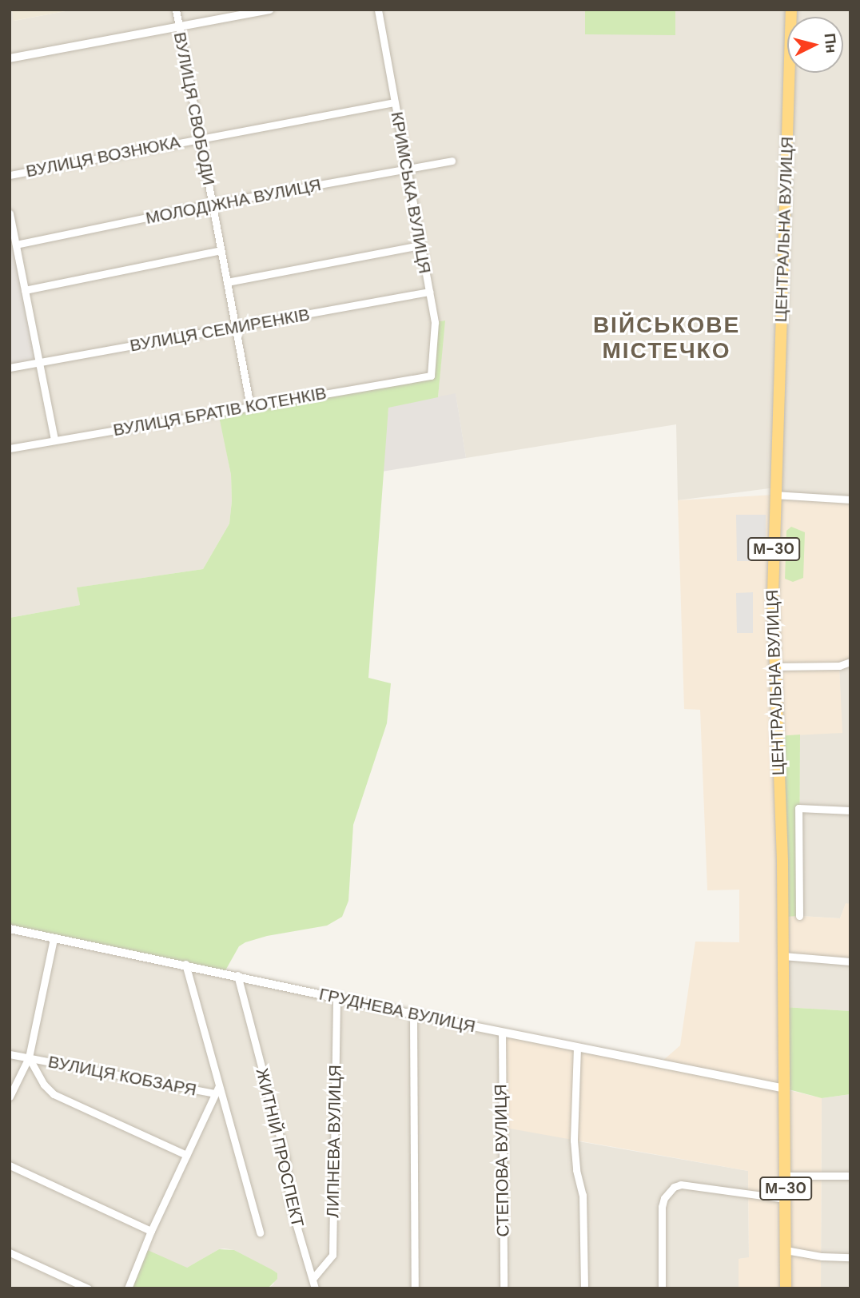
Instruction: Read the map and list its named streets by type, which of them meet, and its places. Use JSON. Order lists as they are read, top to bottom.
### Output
{
  "streets": {
    "highway": ["ЦЕНТРАЛЬНА ВУЛИЦЯ", "М-30"],
    "street": [
      "ВУЛИЦЯ СВОБОДИ",
      "ВУЛИЦЯ ВОЗНЮКА",
      "КРИМСЬКА ВУЛИЦЯ",
      "МОЛОДІЖНА ВУЛИЦЯ",
      "ВУЛИЦЯ СЕМИРЕНКІВ",
      "ВУЛИЦЯ БРАТІВ КОТЕНКІВ",
      "ГРУДНЕВА ВУЛИЦЯ",
      "ВУЛИЦЯ КОБЗАРЯ",
      "ЛИПНЕВА ВУЛИЦЯ",
      "ЖИТНІЙ ПРОСПЕКТ",
      "СТЕПОВА ВУЛИЦЯ"
    ]
  },
  "crossings": [
    ["ВУЛИЦЯ СВОБОДИ", "ВУЛИЦЯ ВОЗНЮКА"],
    ["ВУЛИЦЯ СВОБОДИ", "МОЛОДІЖНА ВУЛИЦЯ"],
    ["ВУЛИЦЯ СВОБОДИ", "ВУЛИЦЯ СЕМИРЕНКІВ"],
    ["ВУЛИЦЯ СВОБОДИ", "ВУЛИЦЯ БРАТІВ КОТЕНКІВ"],
    ["ВУЛИЦЯ ВОЗНЮКА", "КРИМСЬКА ВУЛИЦЯ"],
    ["КРИМСЬКА ВУЛИЦЯ", "МОЛОДІЖНА ВУЛИЦЯ"],
    ["КРИМСЬКА ВУЛИЦЯ", "ВУЛИЦЯ СЕМИРЕНКІВ"],
    ["КРИМСЬКА ВУЛИЦЯ", "ВУЛИЦЯ БРАТІВ КОТЕНКІВ"],
    ["ЦЕНТРАЛЬНА ВУЛИЦЯ", "ГРУДНЕВА ВУЛИЦЯ"],
    ["ГРУДНЕВА ВУЛИЦЯ", "ЛИПНЕВА ВУЛИЦЯ"],
    ["ГРУДНЕВА ВУЛИЦЯ", "ЖИТНІЙ ПРОСПЕКТ"],
    ["ГРУДНЕВА ВУЛИЦЯ", "СТЕПОВА ВУЛИЦЯ"],
    ["ЛИПНЕВА ВУЛИЦЯ", "ЖИТНІЙ ПРОСПЕКТ"]
  ],
  "districts": ["ВІЙСЬКОВЕ МІСТЕЧКО"],
  "north": "right"
}
